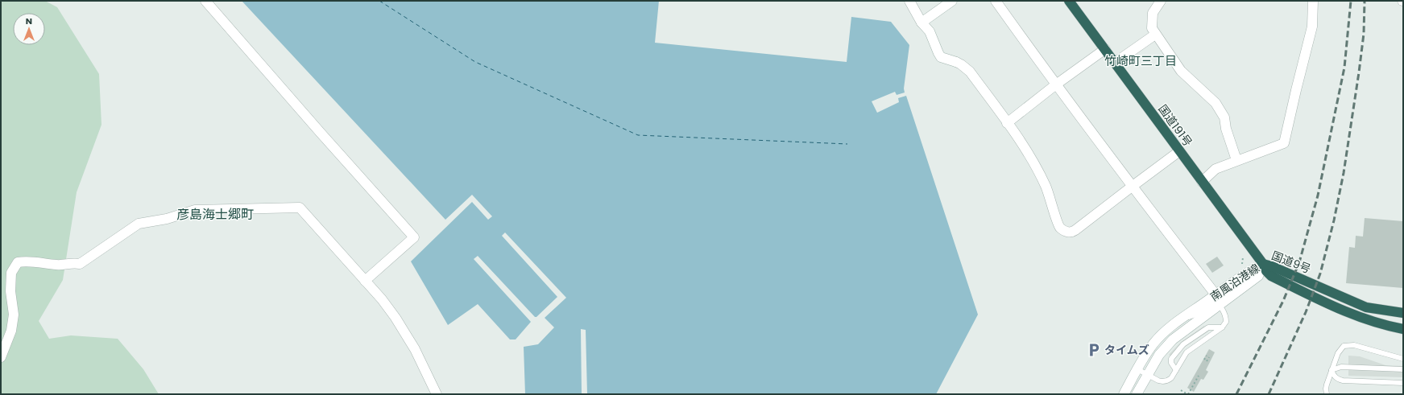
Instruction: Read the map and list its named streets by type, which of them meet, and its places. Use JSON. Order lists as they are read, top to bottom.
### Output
{
  "streets": {
    "highway": ["国道191号", "国道9号"],
    "street": ["南風泊港線"]
  },
  "crossings": [
    ["国道191号", "国道9号"],
    ["国道191号", "南風泊港線"],
    ["国道9号", "南風泊港線"]
  ],
  "districts": ["竹崎町三丁目", "彦島海士郷町"],
  "places": {
    "parking": ["タイムズ"]
  },
  "north": "top"
}
